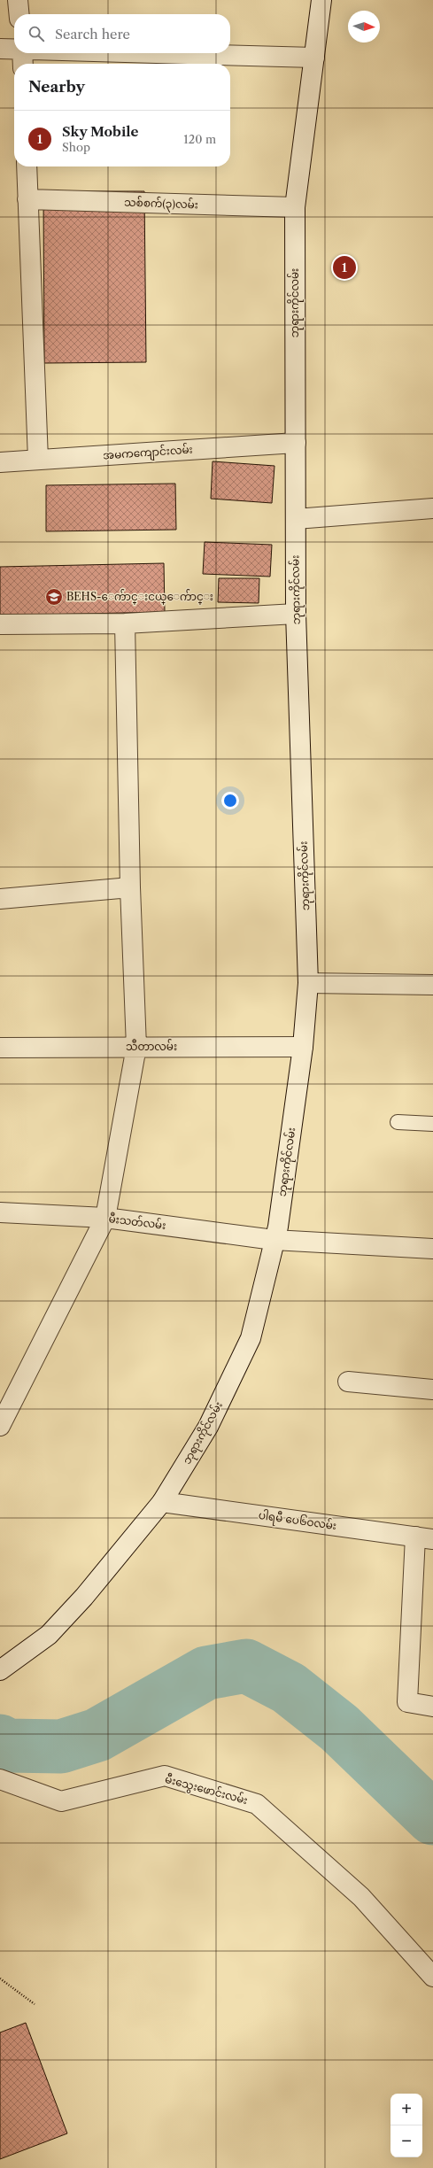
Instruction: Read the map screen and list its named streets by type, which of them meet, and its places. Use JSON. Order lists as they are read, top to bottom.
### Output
{
  "streets": {
    "street": [
      "သစ်စက်(၃)လမ်း",
      "ဘုရားကိုင်လမ်း",
      "အမကကျောင်းလမ်း",
      "သီတာလမ်း",
      "မီးသတ်လမ်း",
      "ပါရမီ ပေ၆ဝလမ်း",
      "မီးသွေးဖောင်းလမ်း"
    ]
  },
  "crossings": [
    ["သစ်စက်(၃)လမ်း", "ဘုရားကိုင်လမ်း"],
    ["ဘုရားကိုင်လမ်း", "အမကကျောင်းလမ်း"],
    ["ဘုရားကိုင်လမ်း", "သီတာလမ်း"],
    ["ဘုရားကိုင်လမ်း", "မီးသတ်လမ်း"],
    ["ဘုရားကိုင်လမ်း", "ပါရမီ ပေ၆ဝလမ်း"]
  ],
  "places": {
    "school or university": ["BEHS-ေက်ာင္းငယ္ေက်ာင္း"]
  },
  "north": "right",
  "page": {
    "search": "Search here",
    "heading": "Nearby",
    "list": [
      {
        "mark": "1",
        "name": "Sky Mobile",
        "note": "Shop",
        "value": "120 m"
      }
    ],
    "pins": "1",
    "map_buttons": ["+", "−"]
  }
}
